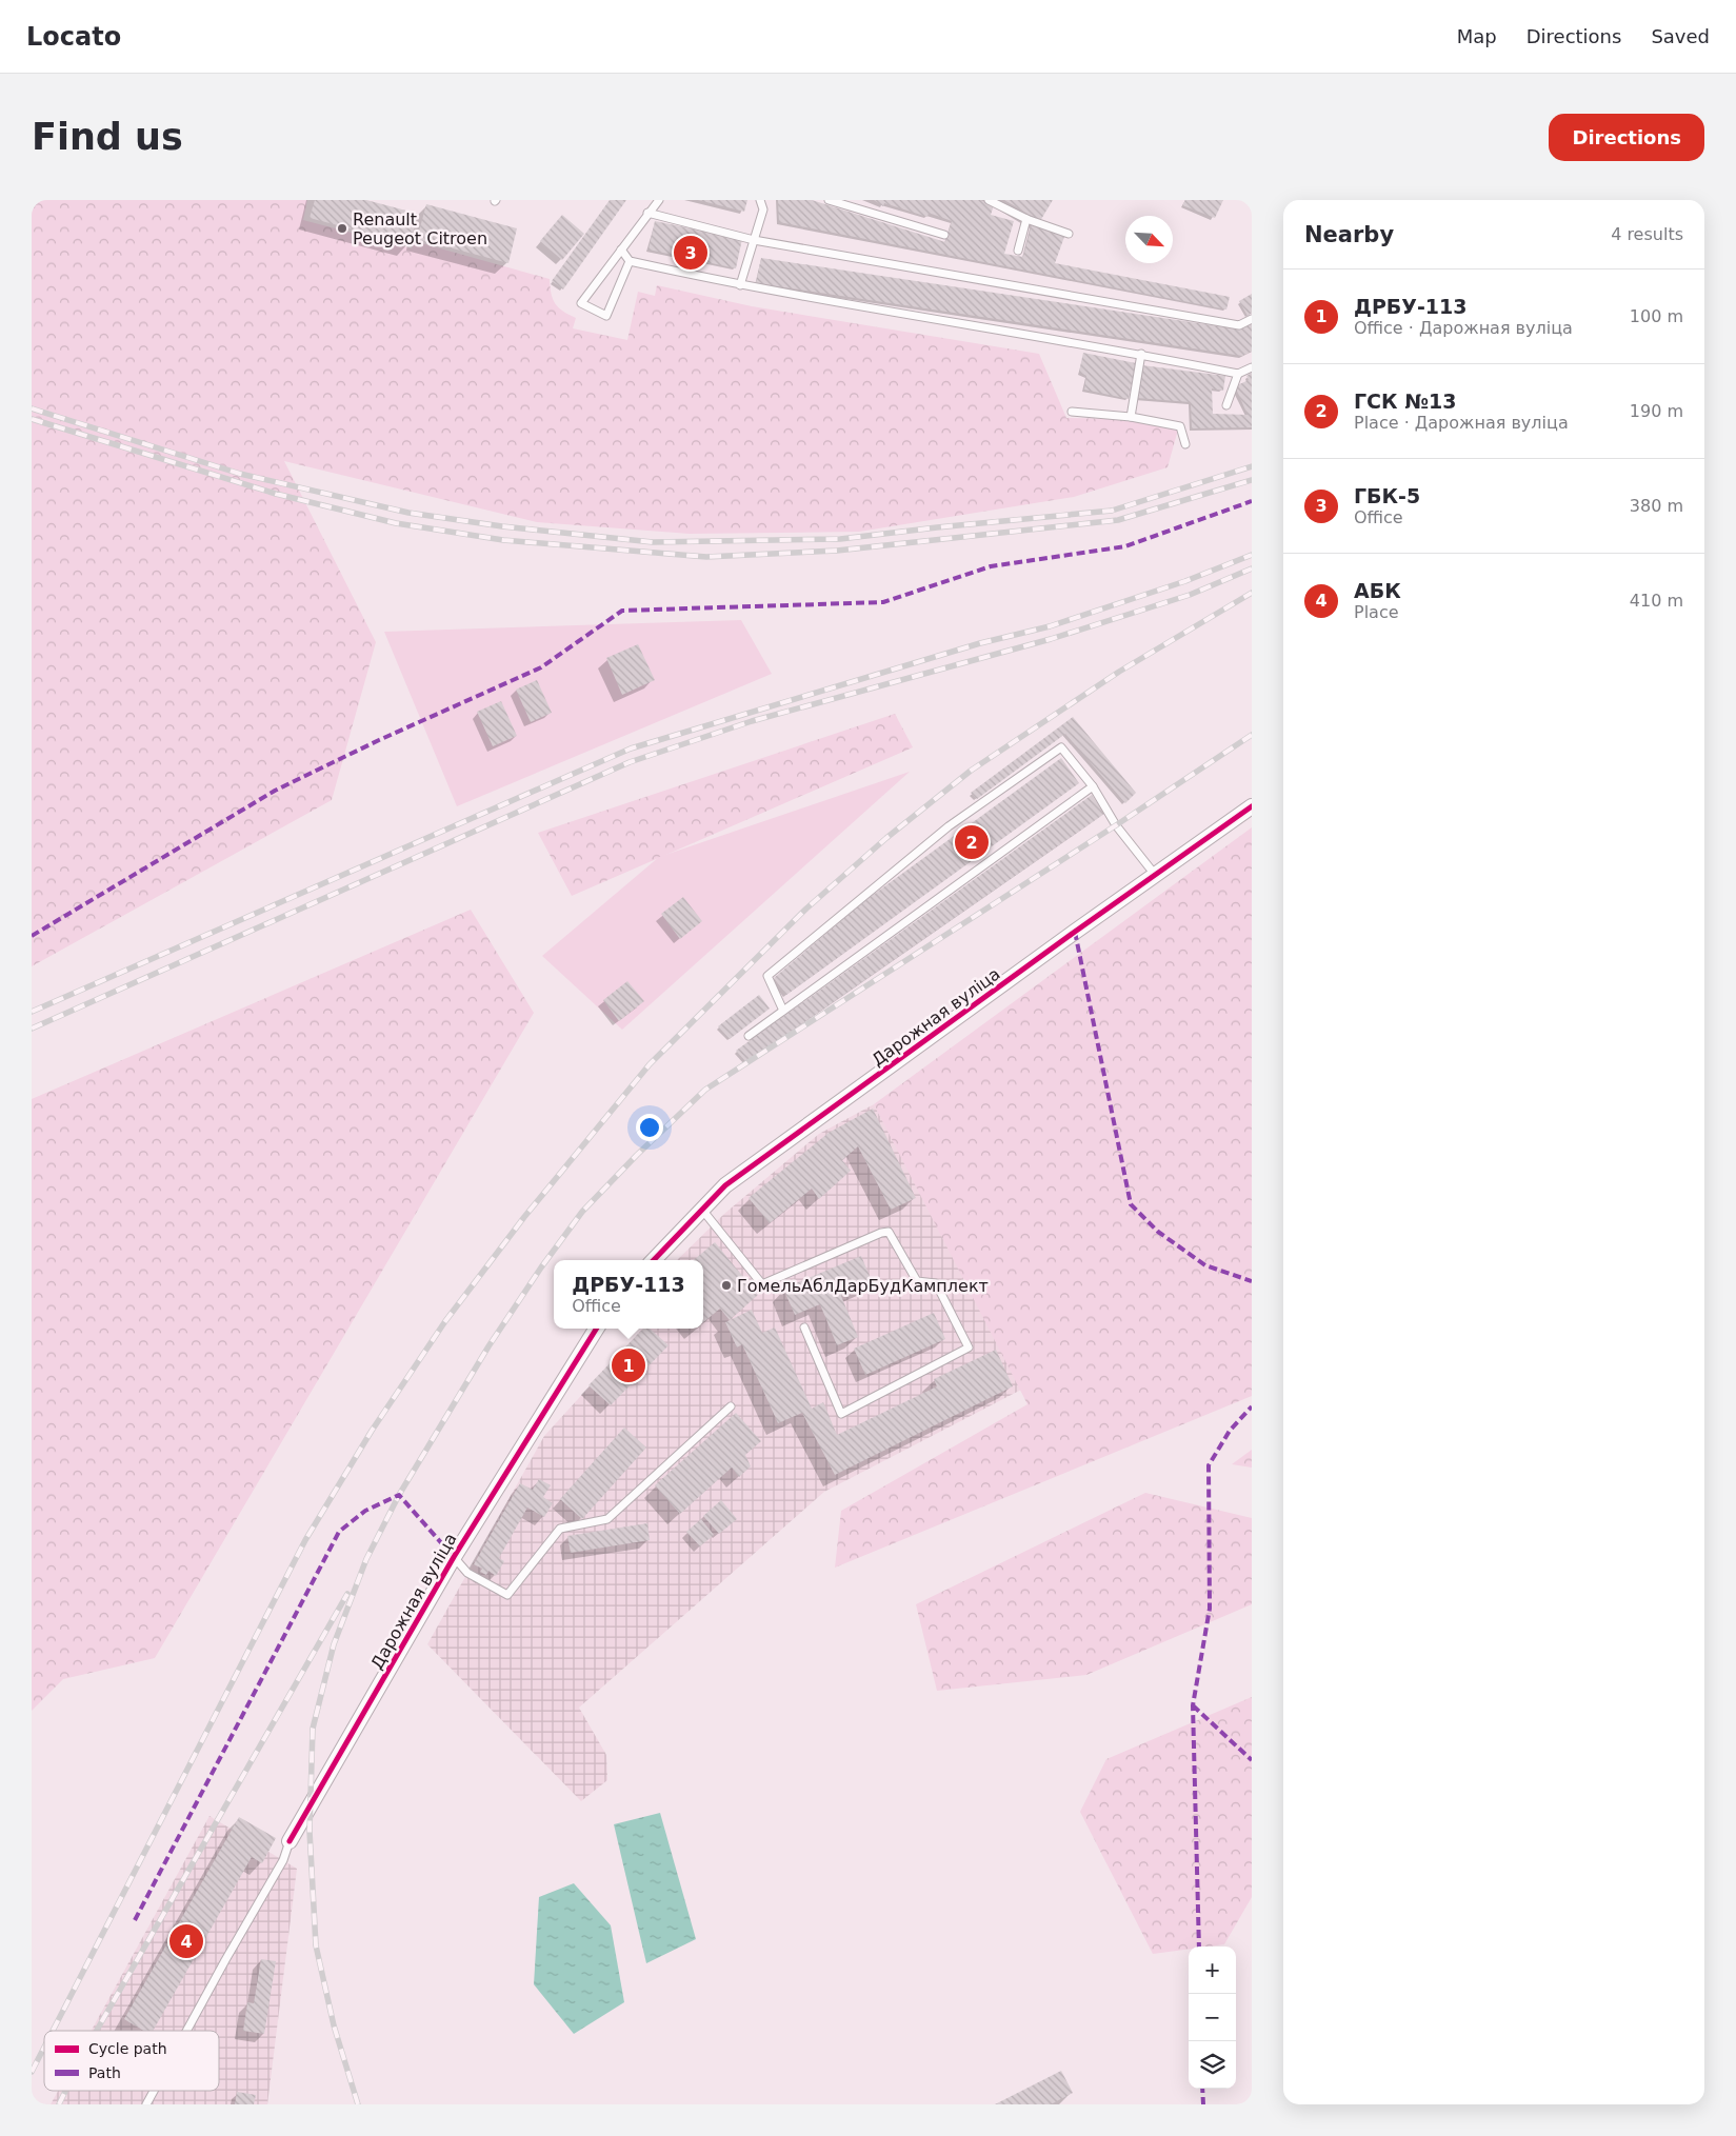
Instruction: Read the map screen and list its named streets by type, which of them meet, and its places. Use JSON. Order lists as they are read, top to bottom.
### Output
{
  "streets": {
    "street": ["Дарожная вуліца"]
  },
  "places": ["Renault Peugeot Citroen", "ГомельАблДарБудКамплект"],
  "legend": ["Cycle path", "Path"],
  "north": "bottom right",
  "page": {
    "header": "Locato",
    "nav": ["Map", "Directions", "Saved"],
    "buttons": "Directions",
    "title": "Find us",
    "heading": ["Nearby", "4 results"],
    "pins": [
      "3",
      "2",
      "1",
      "4"
    ],
    "list": [
      {
        "mark": "1",
        "name": "ДРБУ-113",
        "note": "Office · Дарожная вуліца",
        "value": "100 m"
      },
      {
        "mark": "2",
        "name": "ГСК №13",
        "note": "Place · Дарожная вуліца",
        "value": "190 m"
      },
      {
        "mark": "3",
        "name": "ГБК-5",
        "note": "Office",
        "value": "380 m"
      },
      {
        "mark": "4",
        "name": "АБК",
        "note": "Place",
        "value": "410 m"
      }
    ],
    "popup": ["ДРБУ-113", "Office"],
    "map_buttons": ["+", "−"]
  }
}
